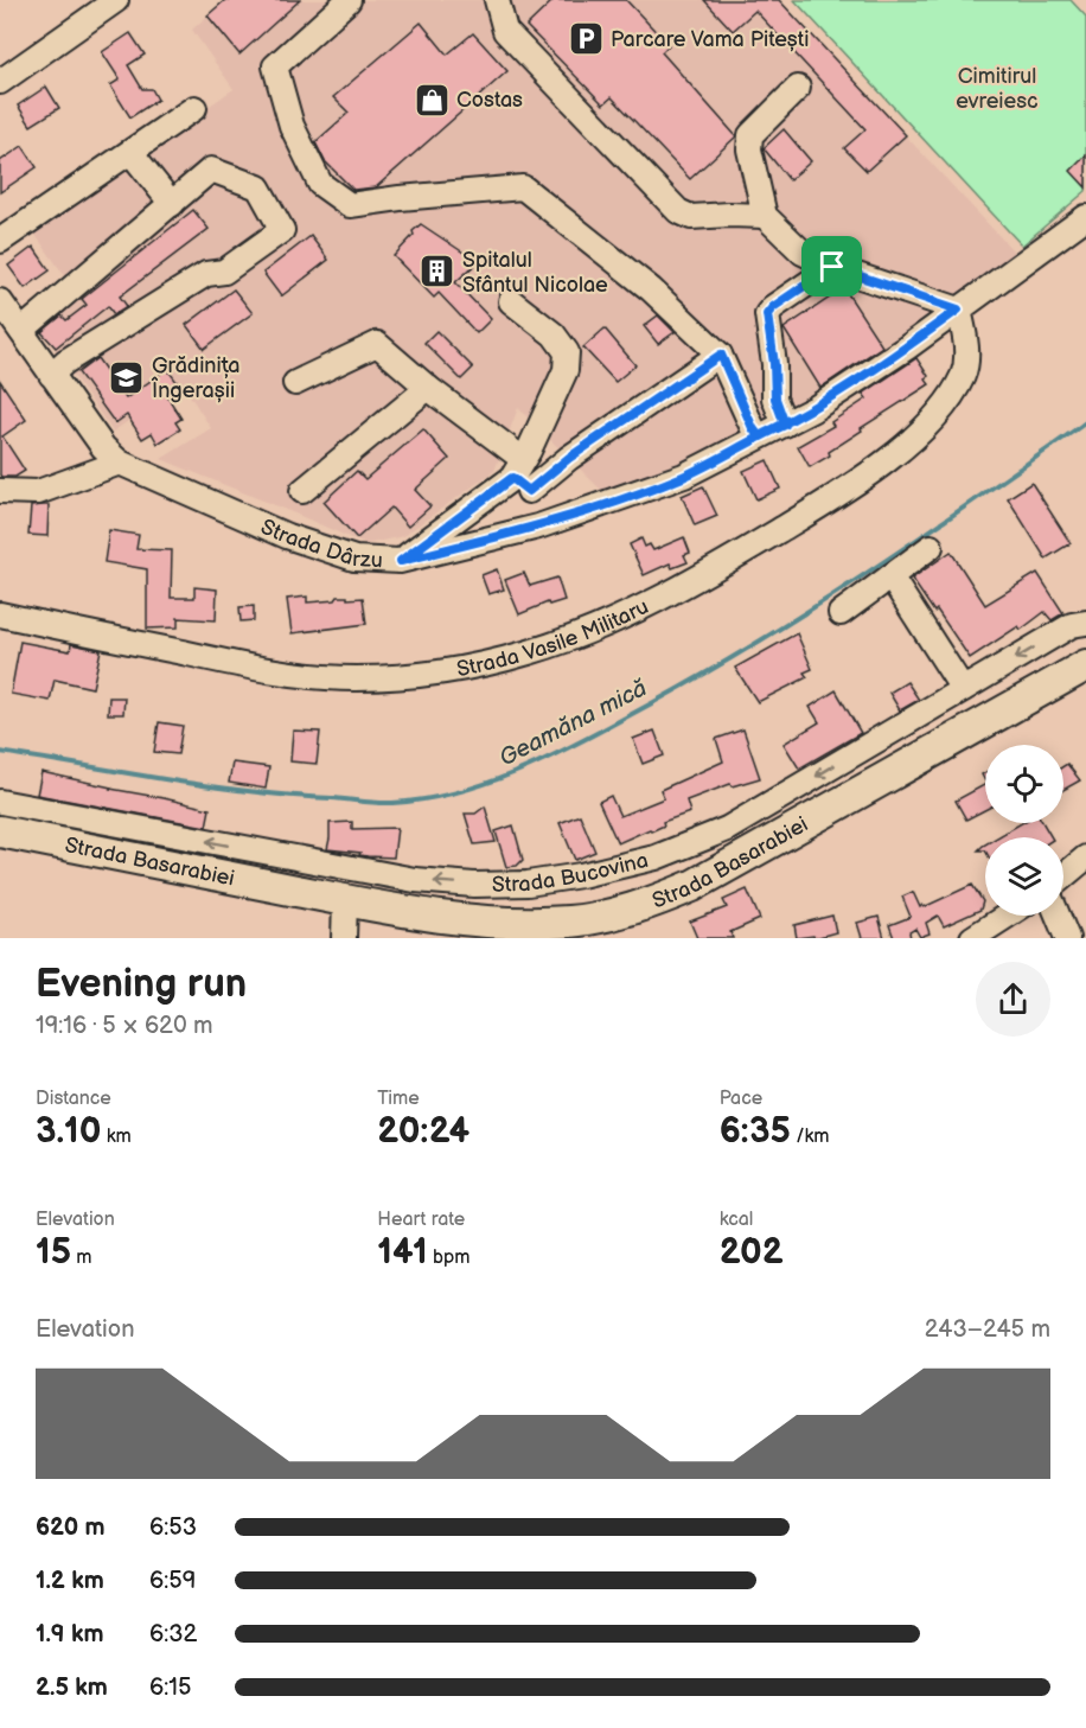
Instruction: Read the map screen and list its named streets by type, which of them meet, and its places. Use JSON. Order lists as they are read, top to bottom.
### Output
{
  "streets": {
    "main road": ["Strada Basarabiei"],
    "street": ["Strada Dârzu", "Strada Vasile Militaru", "Strada Bucovina"]
  },
  "crossings": [
    ["Strada Dârzu", "Strada Vasile Militaru"]
  ],
  "one_way": ["Strada Bucovina"],
  "water": ["Geamăna mică"],
  "parks": ["Cimitirul evreiesc"],
  "places": {
    "parking": ["Parcare Vama Pitești"],
    "shop": ["Costas"],
    "building": ["Spitalul Sfântul Nicolae"],
    "school or university": ["Grădinița Îngerașii"]
  },
  "page": {
    "heading": ["Evening run", "19:16 · 5 × 620 m"],
    "stats": [
      ["Distance", "3.10 km"],
      ["Time", "20:24"],
      ["Pace", "6:35 /km"],
      ["Elevation", "15 m"],
      ["Heart rate", "141 bpm"],
      ["kcal", "202"]
    ],
    "chart": ["Elevation", "243–245 m"],
    "list": [
      {
        "name": "620 m",
        "note": "6:53"
      },
      {
        "name": "1.2 km",
        "note": "6:59"
      },
      {
        "name": "1.9 km",
        "note": "6:32"
      },
      {
        "name": "2.5 km",
        "note": "6:15"
      }
    ]
  }
}
